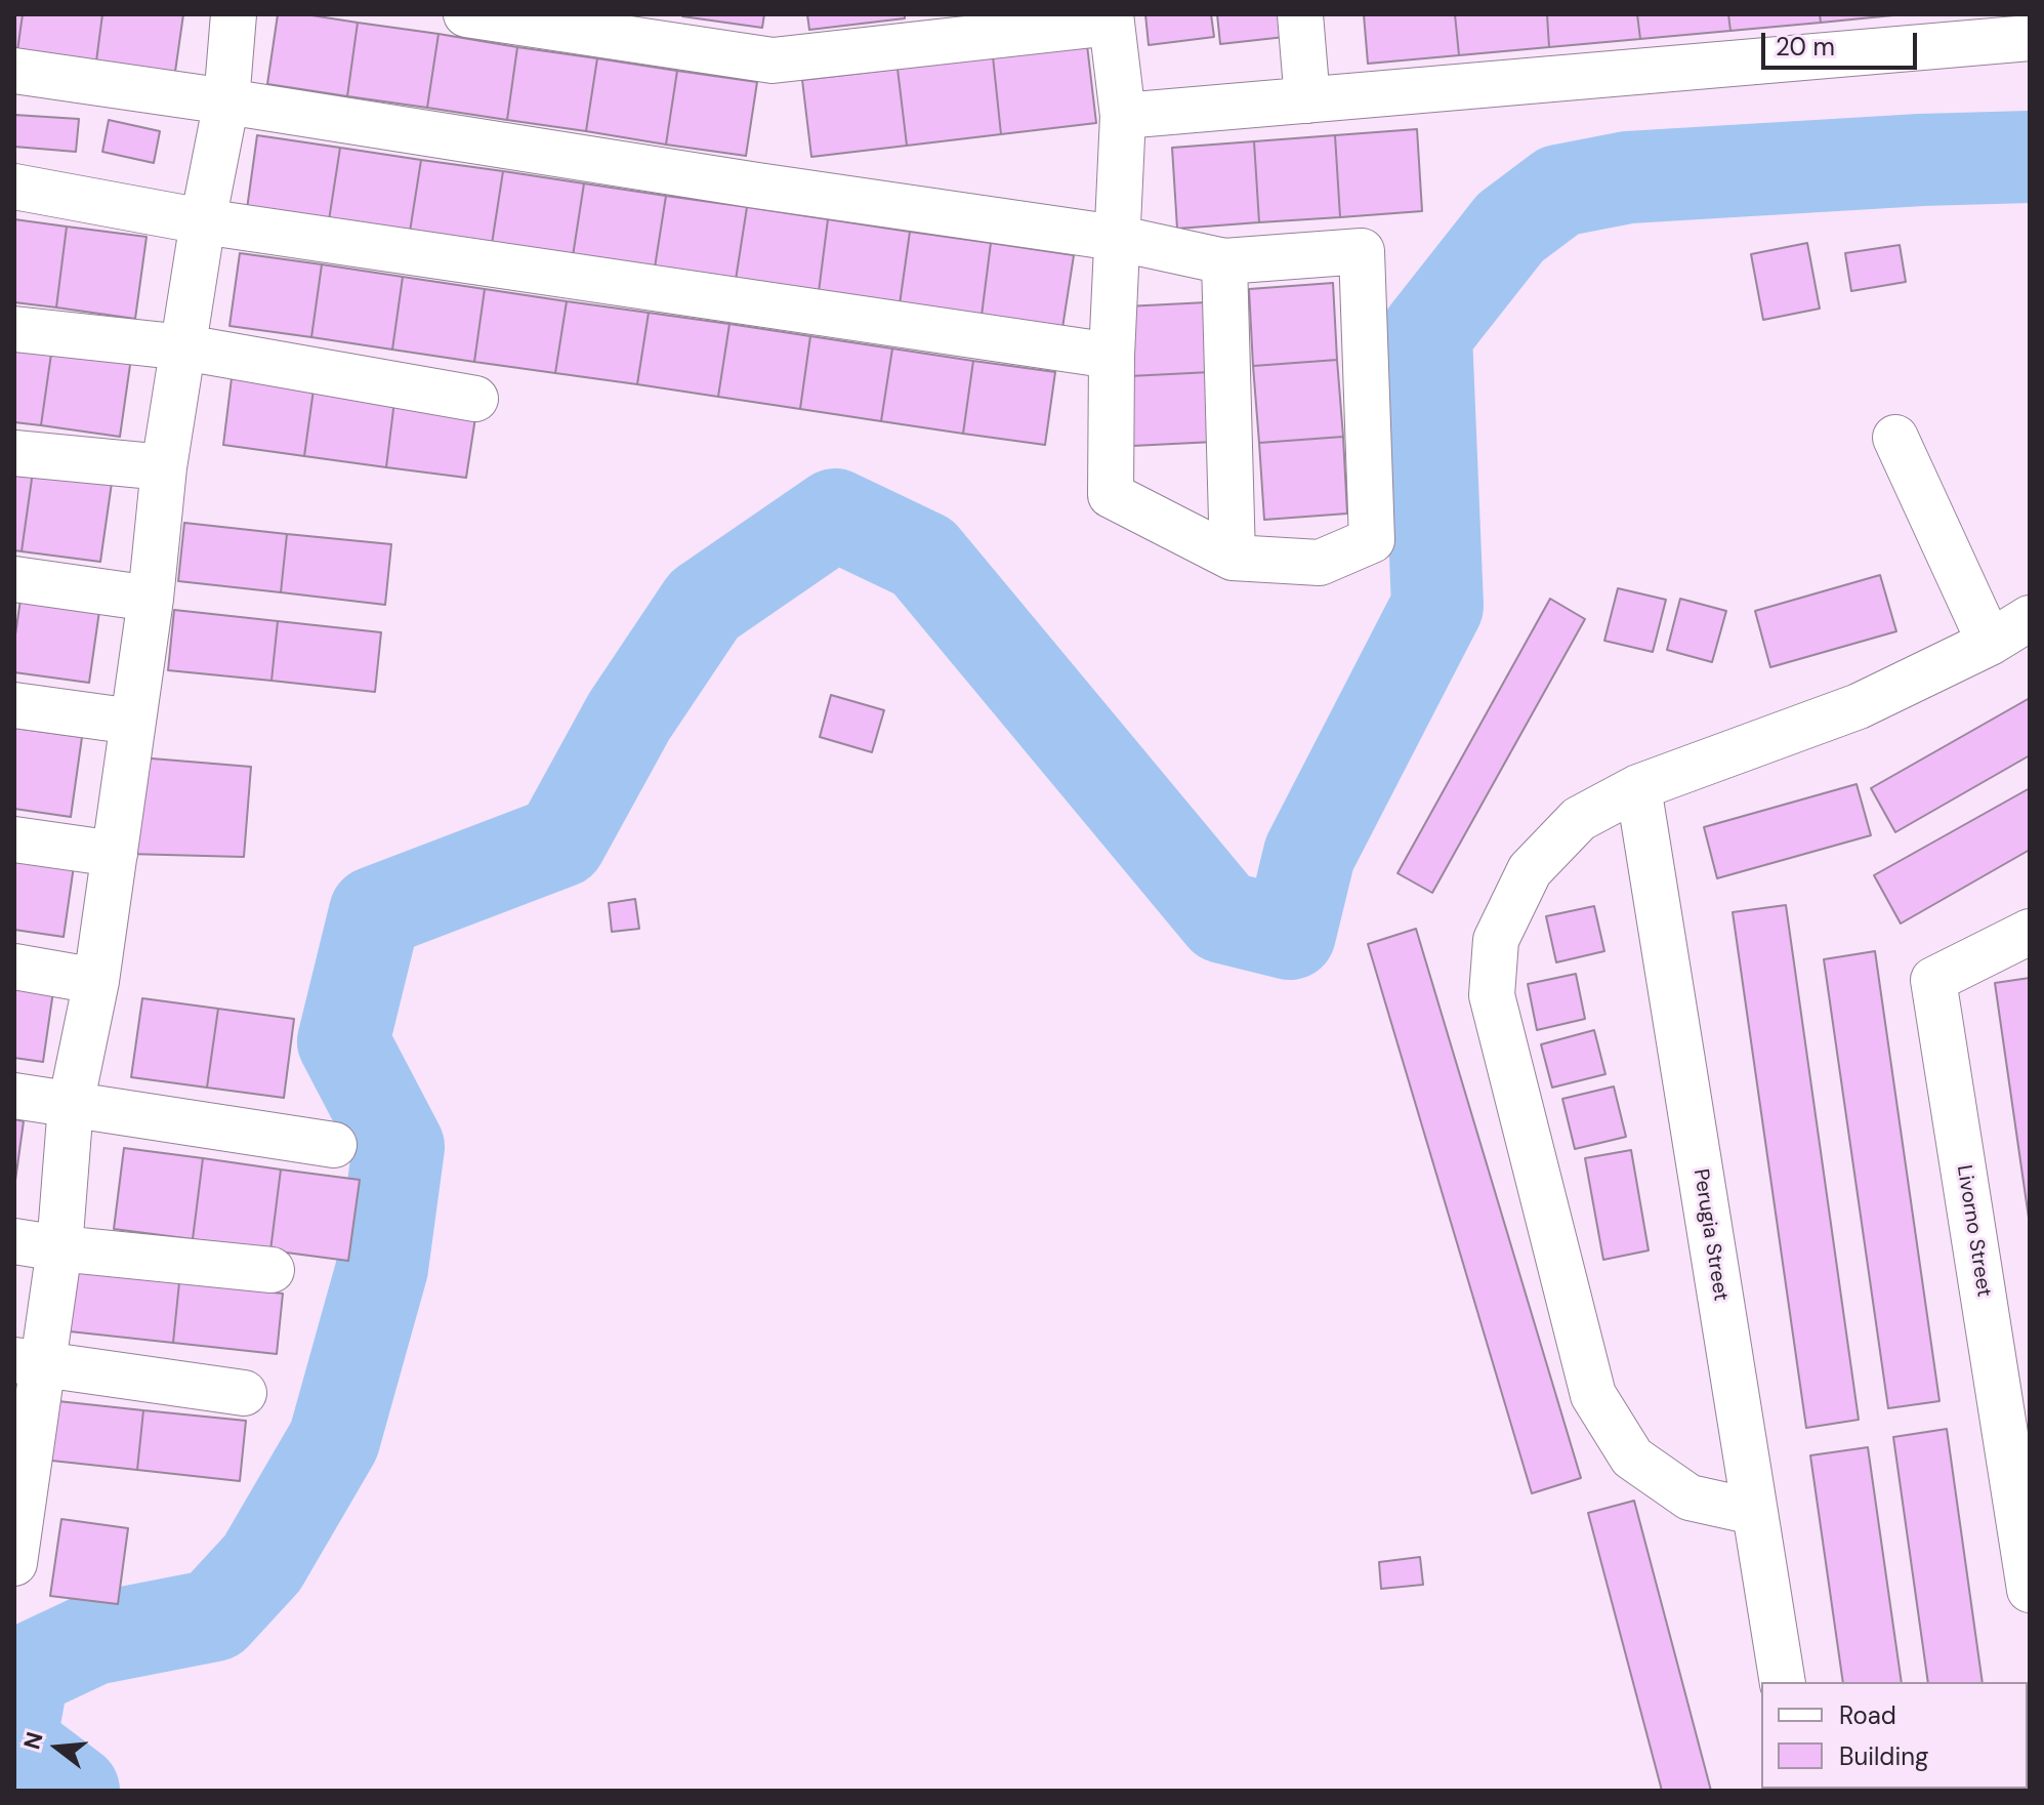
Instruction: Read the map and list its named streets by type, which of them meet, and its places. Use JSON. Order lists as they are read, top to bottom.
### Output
{
  "streets": {
    "street": ["Livorno Street", "Perugia Street"]
  },
  "legend": ["Road", "Building"],
  "scale_bar": "20 m",
  "north": "left"
}
